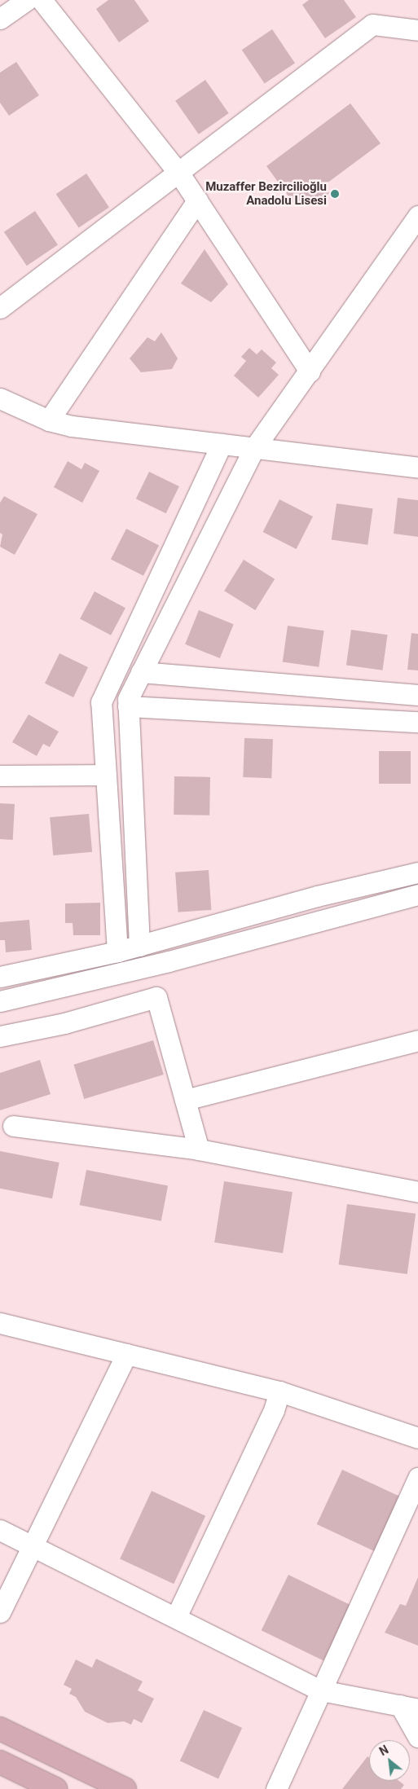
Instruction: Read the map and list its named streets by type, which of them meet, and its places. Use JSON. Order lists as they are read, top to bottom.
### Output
{
  "places": ["Muzaffer Bezircilioğlu Anadolu Lisesi"],
  "north": "top left"
}
